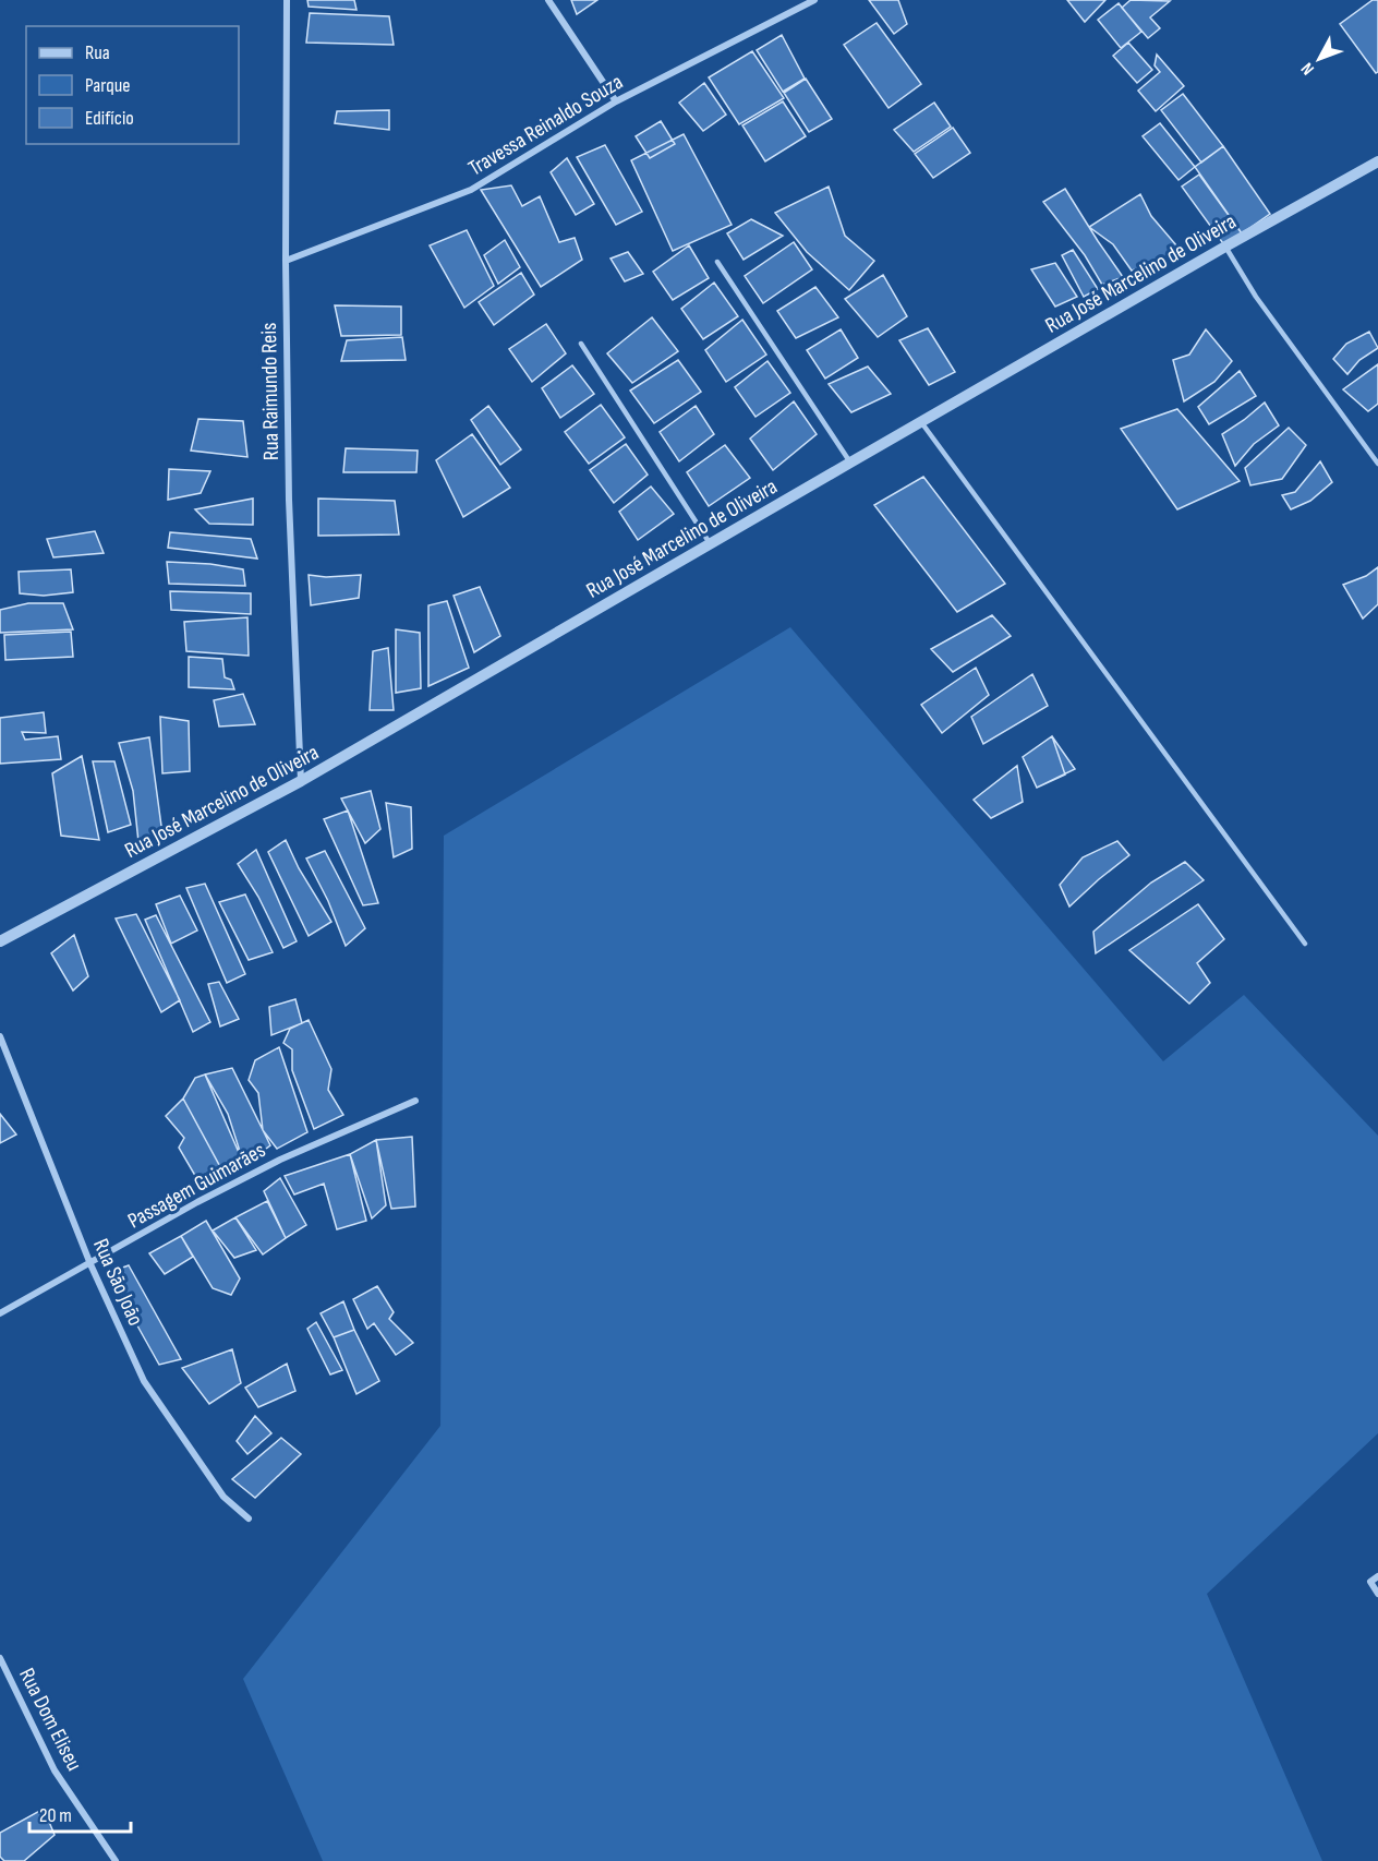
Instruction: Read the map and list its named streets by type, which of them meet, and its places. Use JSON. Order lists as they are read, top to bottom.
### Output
{
  "streets": {
    "street": [
      "Travessa Reinaldo Souza",
      "Rua José Marcelino de Oliveira",
      "Rua Raimundo Reis",
      "Passagem Guimarães",
      "Rua São João",
      "Rua Dom Eliseu"
    ]
  },
  "crossings": [
    ["Travessa Reinaldo Souza", "Rua Raimundo Reis"],
    ["Rua José Marcelino de Oliveira", "Rua Raimundo Reis"],
    ["Passagem Guimarães", "Rua São João"]
  ],
  "legend": ["Rua", "Parque", "Edifício"],
  "scale_bar": "20 m",
  "north": "bottom left"
}
